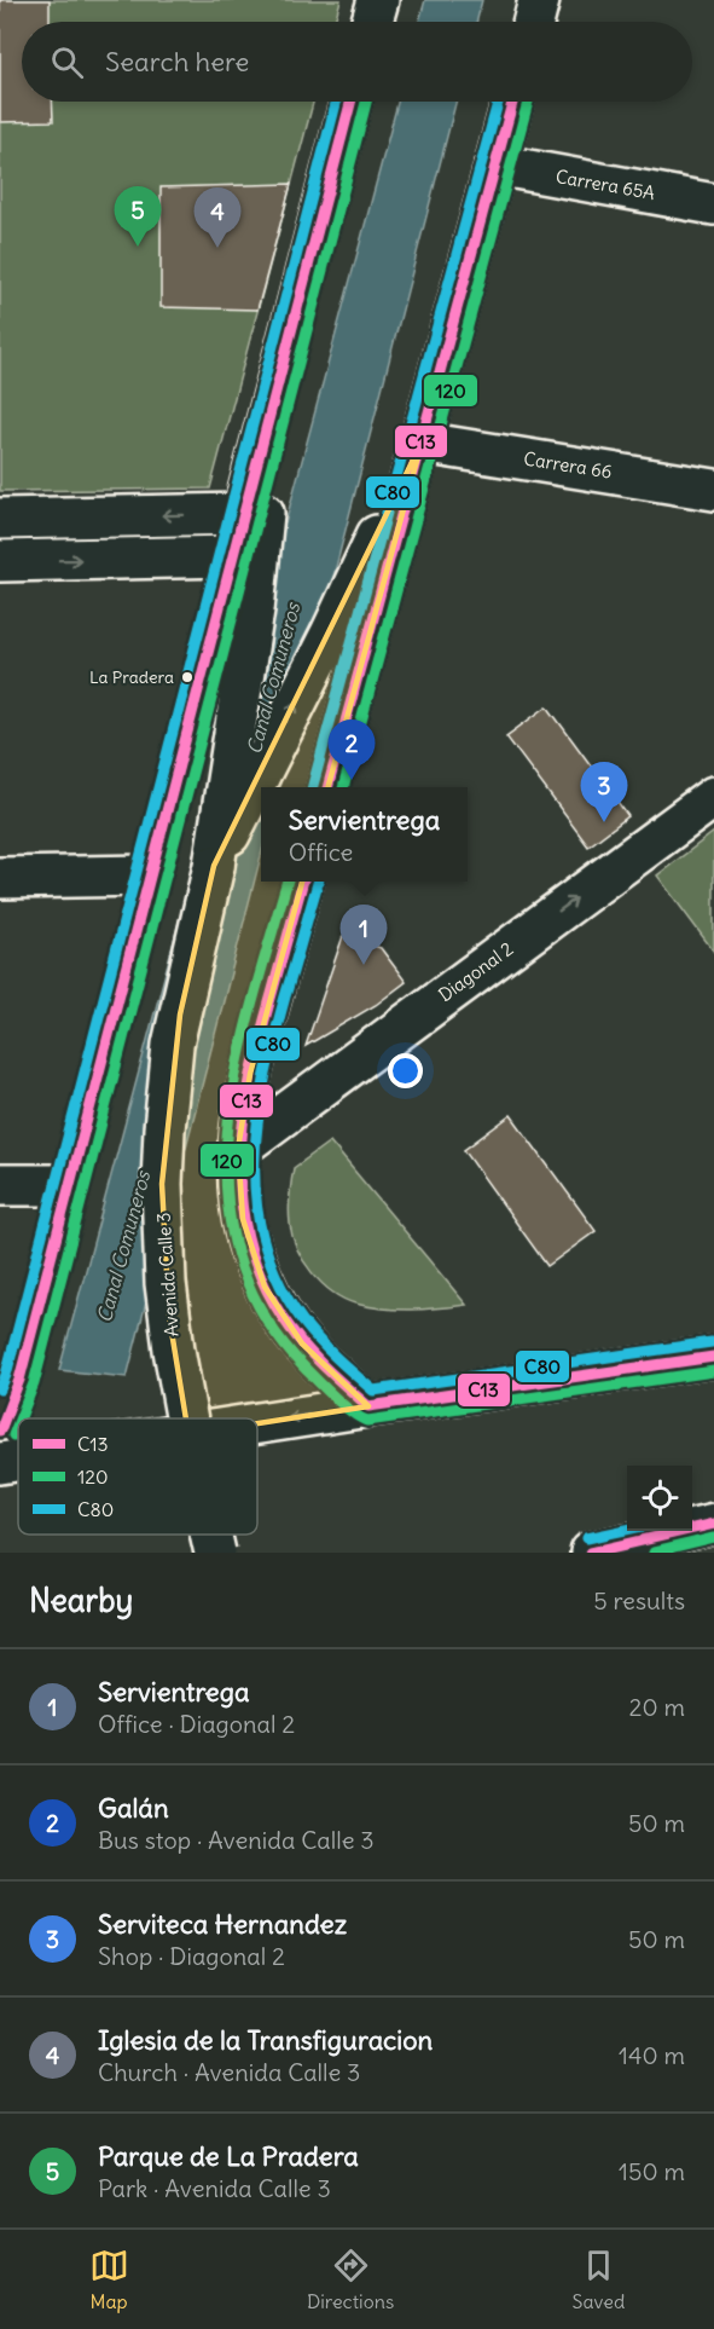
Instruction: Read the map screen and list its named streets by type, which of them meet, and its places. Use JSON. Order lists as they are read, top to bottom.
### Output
{
  "streets": {
    "main road": [
      "Carrera 65A",
      "Carrera 66",
      "Diagonal 2",
      "Avenida Calle 3"
    ]
  },
  "crossings": [
    ["Carrera 65A", "Avenida Calle 3"],
    ["Carrera 66", "Avenida Calle 3"]
  ],
  "one_way": ["Diagonal 2"],
  "water": ["Canal Comuneros"],
  "places": ["La Pradera"],
  "lines": ["transit line C13", "transit line 120", "transit line C80"],
  "legend": ["C13", "120", "C80"],
  "page": {
    "search": "Search here",
    "pins": [
      "5",
      "4",
      "2",
      "3",
      "1"
    ],
    "popup": ["Servientrega", "Office"],
    "heading": ["Nearby", "5 results"],
    "list": [
      {
        "mark": "1",
        "name": "Servientrega",
        "note": "Office · Diagonal 2",
        "value": "20 m"
      },
      {
        "mark": "2",
        "name": "Galán",
        "note": "Bus stop · Avenida Calle 3",
        "value": "50 m"
      },
      {
        "mark": "3",
        "name": "Serviteca Hernandez",
        "note": "Shop · Diagonal 2",
        "value": "50 m"
      },
      {
        "mark": "4",
        "name": "Iglesia de la Transfiguracion",
        "note": "Church · Avenida Calle 3",
        "value": "140 m"
      },
      {
        "mark": "5",
        "name": "Parque de La Pradera",
        "note": "Park · Avenida Calle 3",
        "value": "150 m"
      }
    ],
    "nav": ["Map", "Directions", "Saved"]
  }
}
